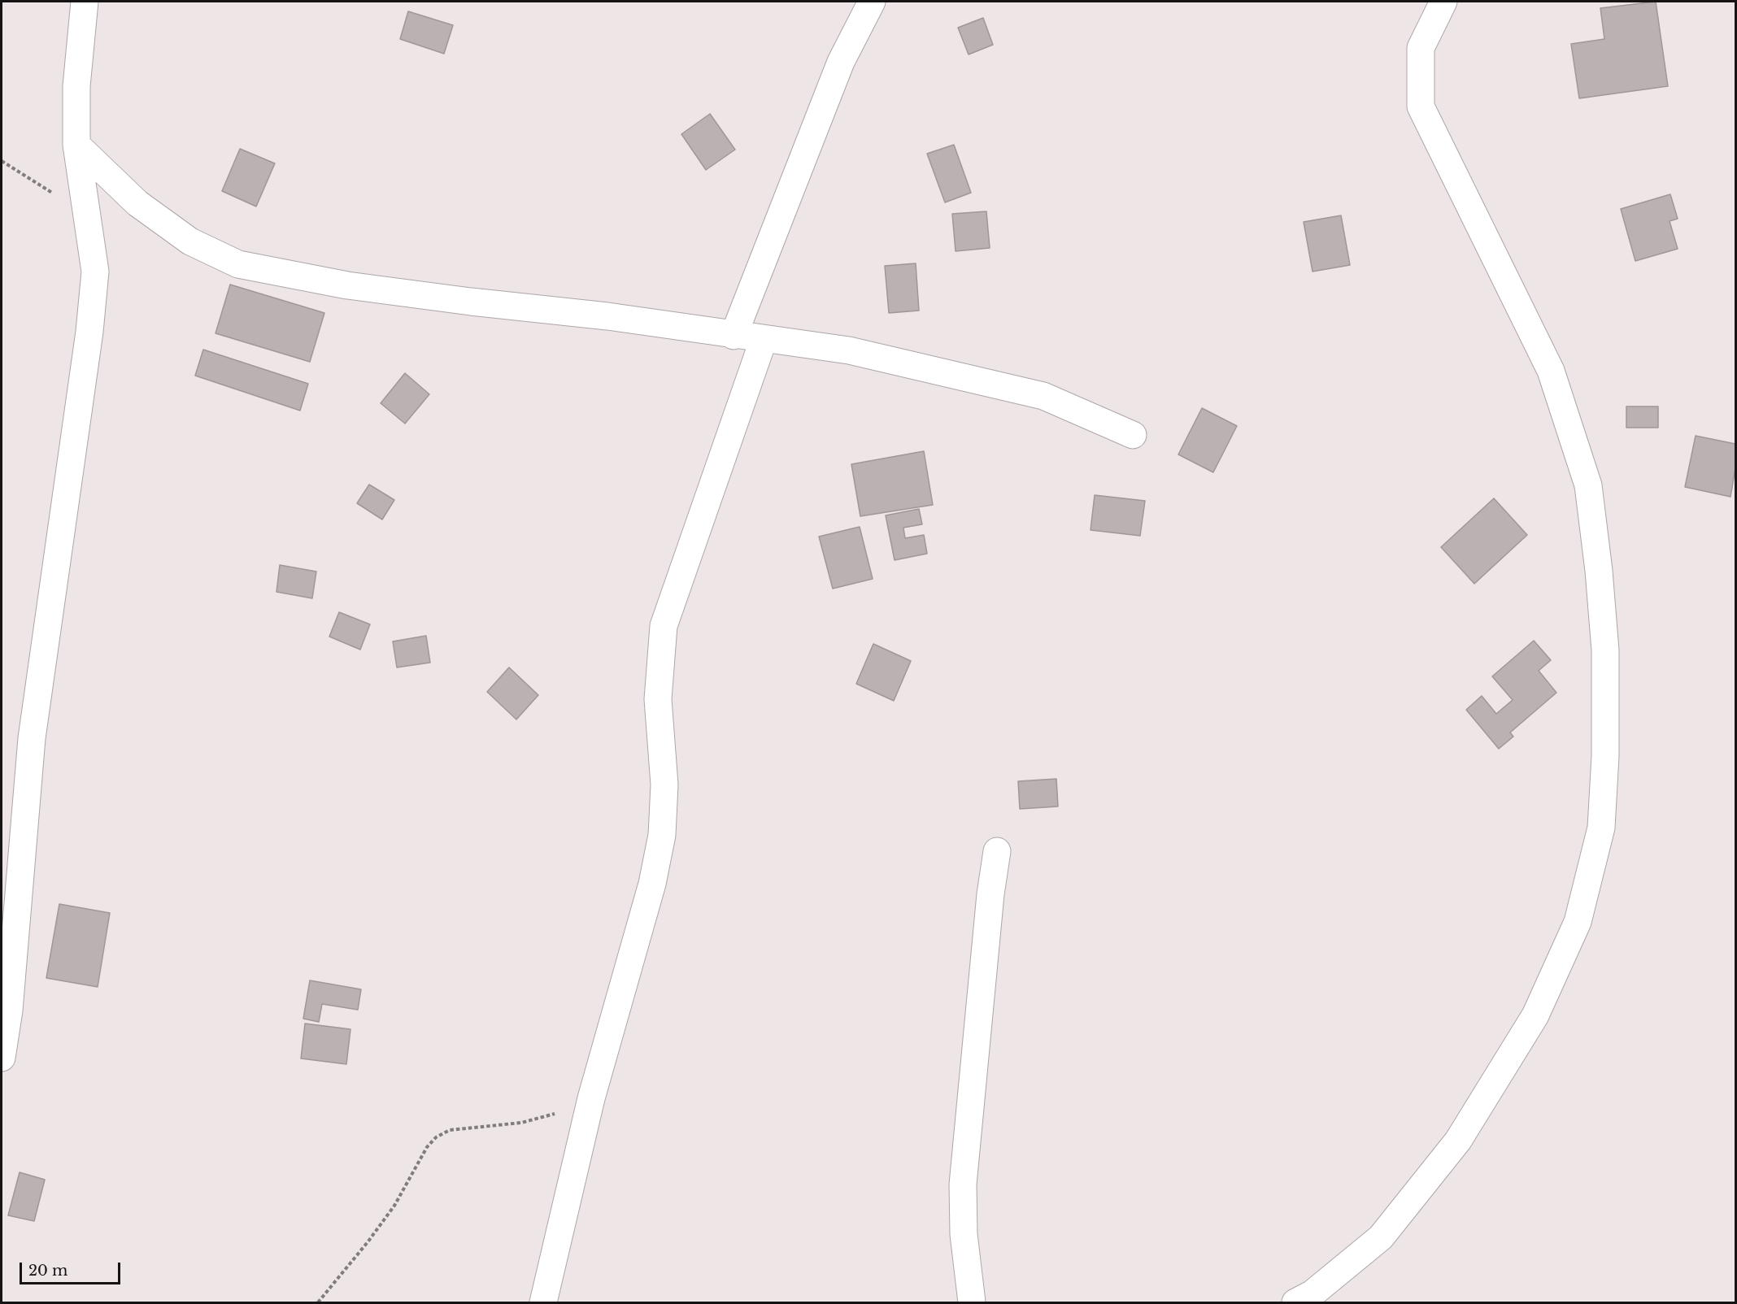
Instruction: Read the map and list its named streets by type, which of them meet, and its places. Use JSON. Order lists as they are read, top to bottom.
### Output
{
  "scale_bar": "20 m"
}
